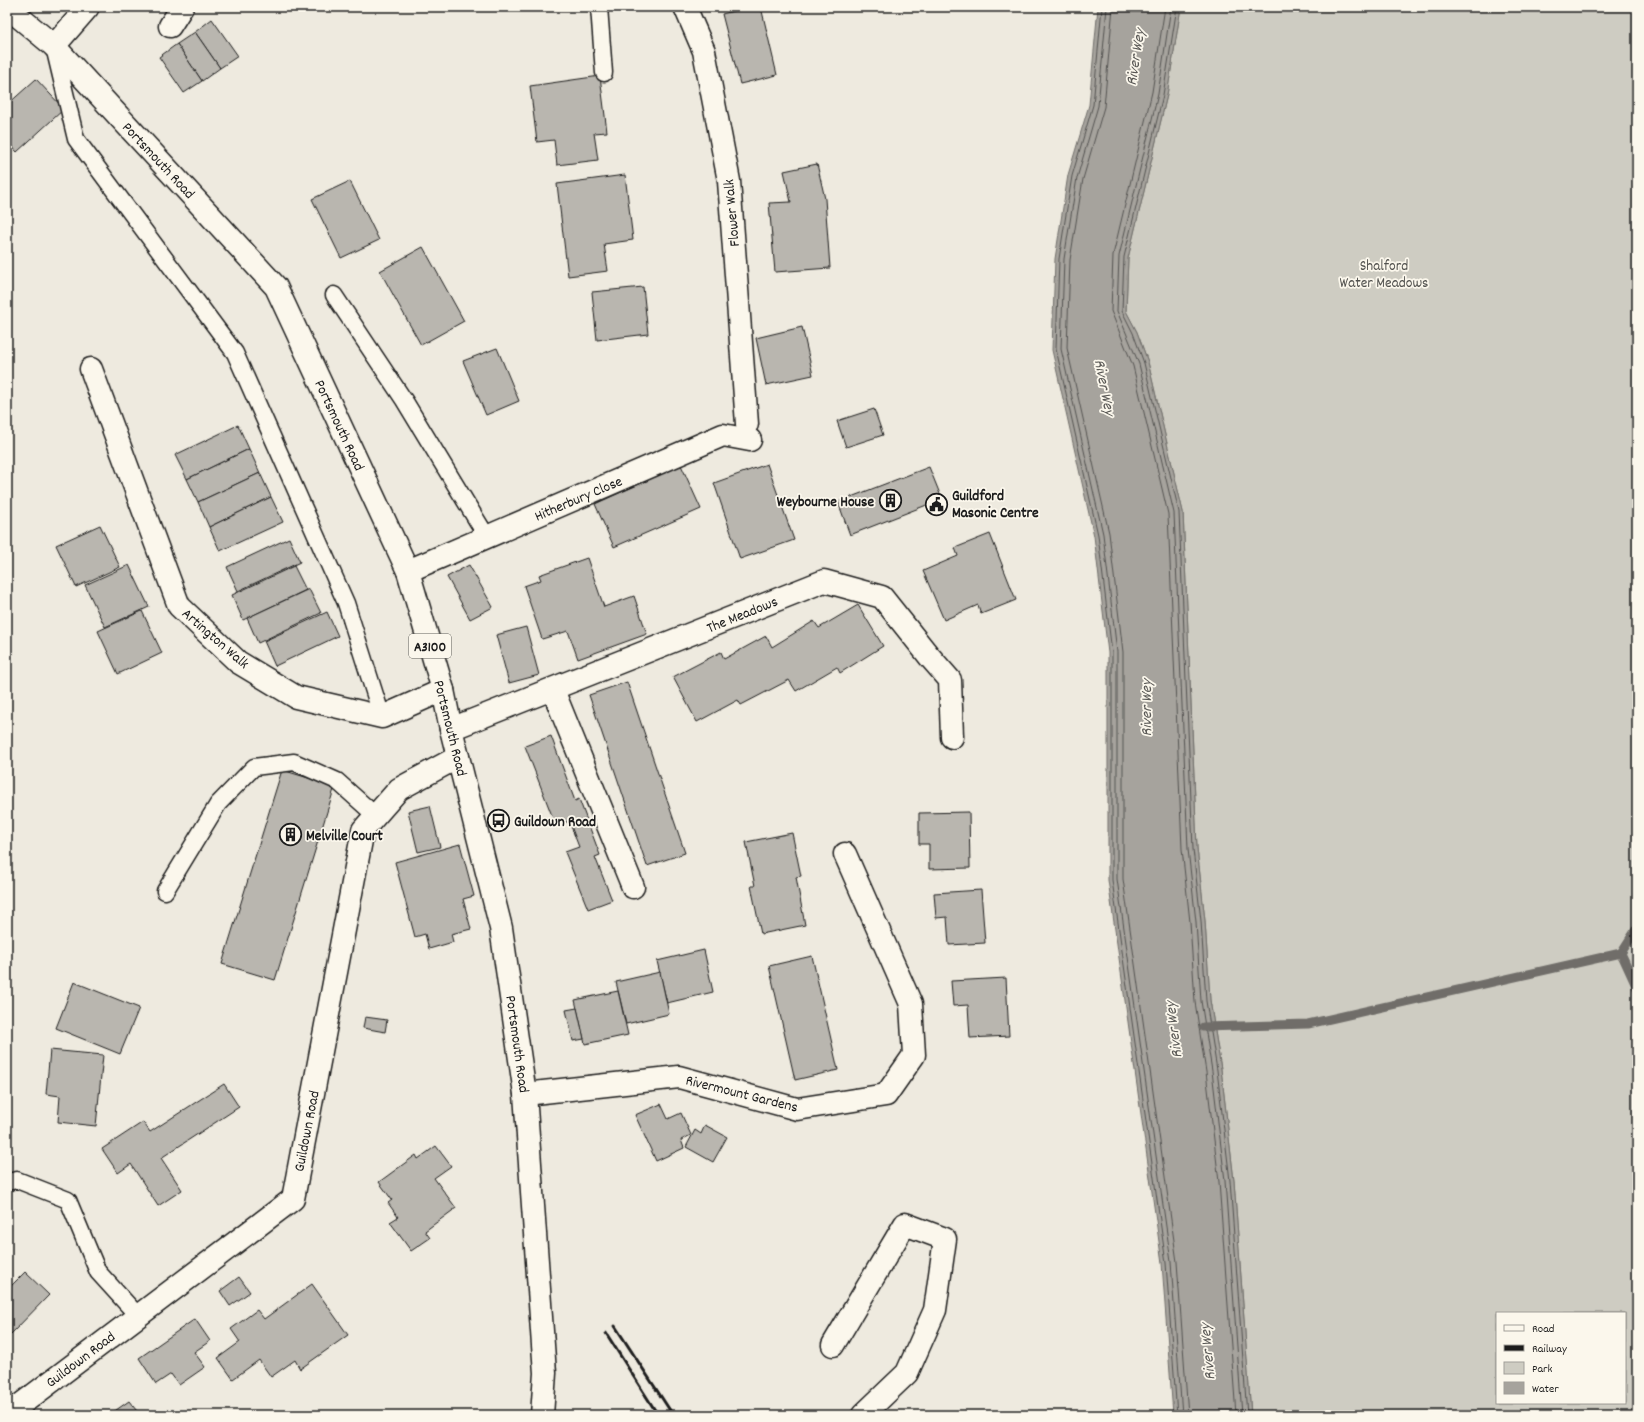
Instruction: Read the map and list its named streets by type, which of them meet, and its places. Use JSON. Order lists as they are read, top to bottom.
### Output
{
  "streets": {
    "street": [
      "Portsmouth Road",
      "Flower Walk",
      "Hitherbury Close",
      "The Meadows",
      "Artington Walk",
      "A3100",
      "Rivermount Gardens",
      "Guildown Road"
    ]
  },
  "crossings": [
    ["Portsmouth Road", "Hitherbury Close"],
    ["Portsmouth Road", "The Meadows"],
    ["Portsmouth Road", "Rivermount Gardens"],
    ["Portsmouth Road", "Guildown Road"],
    ["Flower Walk", "Hitherbury Close"]
  ],
  "water": ["River Wey"],
  "parks": ["Shalford Water Meadows"],
  "places": {
    "building": ["Weybourne House", "Melville Court"],
    "public building": ["Guildford Masonic Centre"],
    "bus stop": ["Guildown Road"]
  },
  "legend": [
    "Road",
    "Railway",
    "Park",
    "Water"
  ]
}
